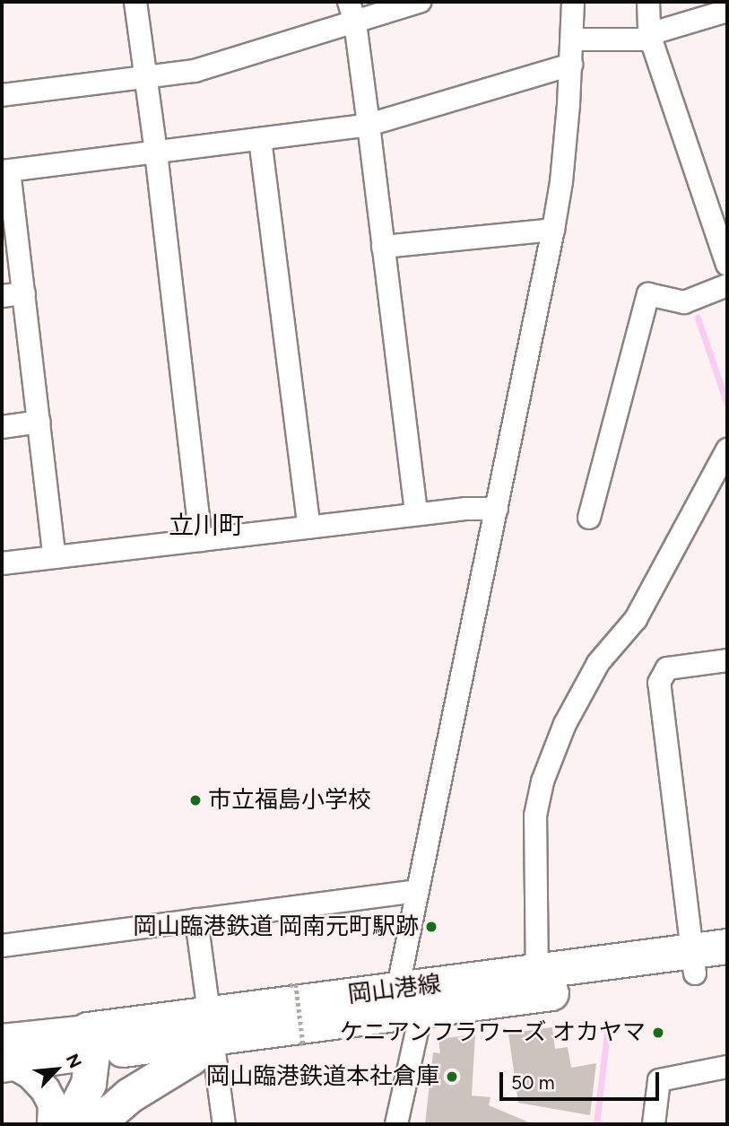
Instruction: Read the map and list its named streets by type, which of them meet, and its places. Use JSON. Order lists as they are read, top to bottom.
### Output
{
  "streets": {
    "main road": ["岡山港線"]
  },
  "districts": ["立川町"],
  "places": [
    "市立福島小学校",
    "岡山臨港鉄道 岡南元町駅跡",
    "ケニアンフラワーズ オカヤマ",
    "岡山臨港鉄道本社倉庫"
  ],
  "scale_bar": "50 m",
  "north": "top right"
}
